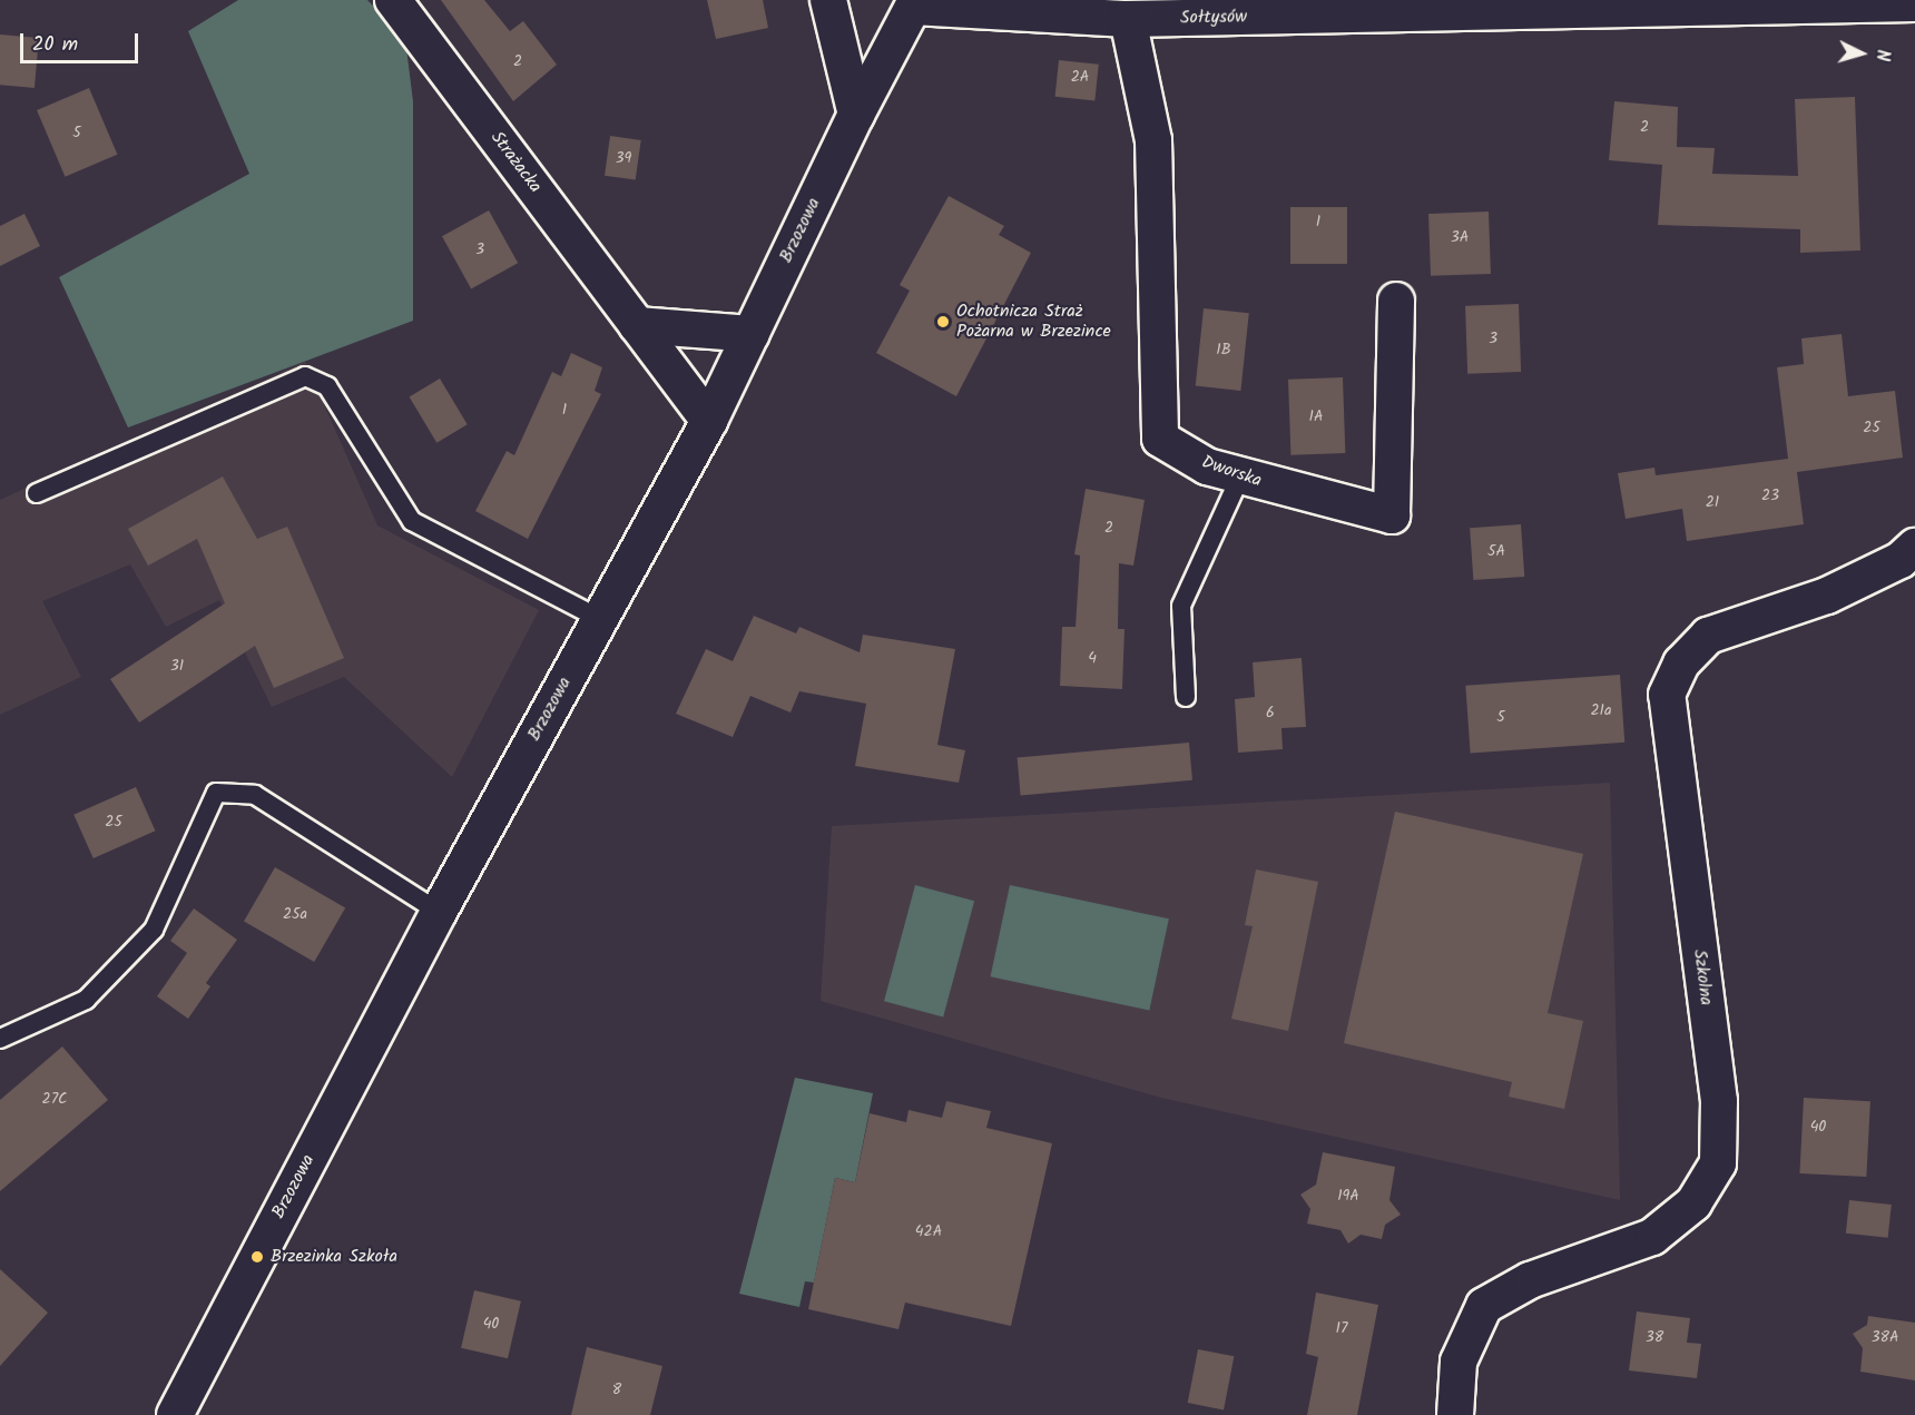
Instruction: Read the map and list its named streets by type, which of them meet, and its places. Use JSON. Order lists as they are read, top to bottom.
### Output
{
  "streets": {
    "street": [
      "Sołtysów",
      "Strażacka",
      "Brzozowa",
      "Dworska",
      "Szkolna"
    ]
  },
  "crossings": [
    ["Sołtysów", "Brzozowa"],
    ["Sołtysów", "Dworska"],
    ["Strażacka", "Brzozowa"]
  ],
  "places": ["Ochotnicza Straż Pożarna w Brzezince", "Brzezinka Szkoła"],
  "house_numbers": [
    "2",
    "2A",
    "2",
    "5",
    "39",
    "1",
    "3A",
    "3",
    "3",
    "1B",
    "1",
    "1A",
    "25",
    "23",
    "21",
    "2",
    "5A",
    "4",
    "31",
    "21a",
    "6",
    "5",
    "25",
    "25a",
    "27C",
    "40",
    "19A",
    "42A",
    "40",
    "17",
    "38",
    "38A",
    "8"
  ],
  "scale_bar": "20 m",
  "north": "right"
}
